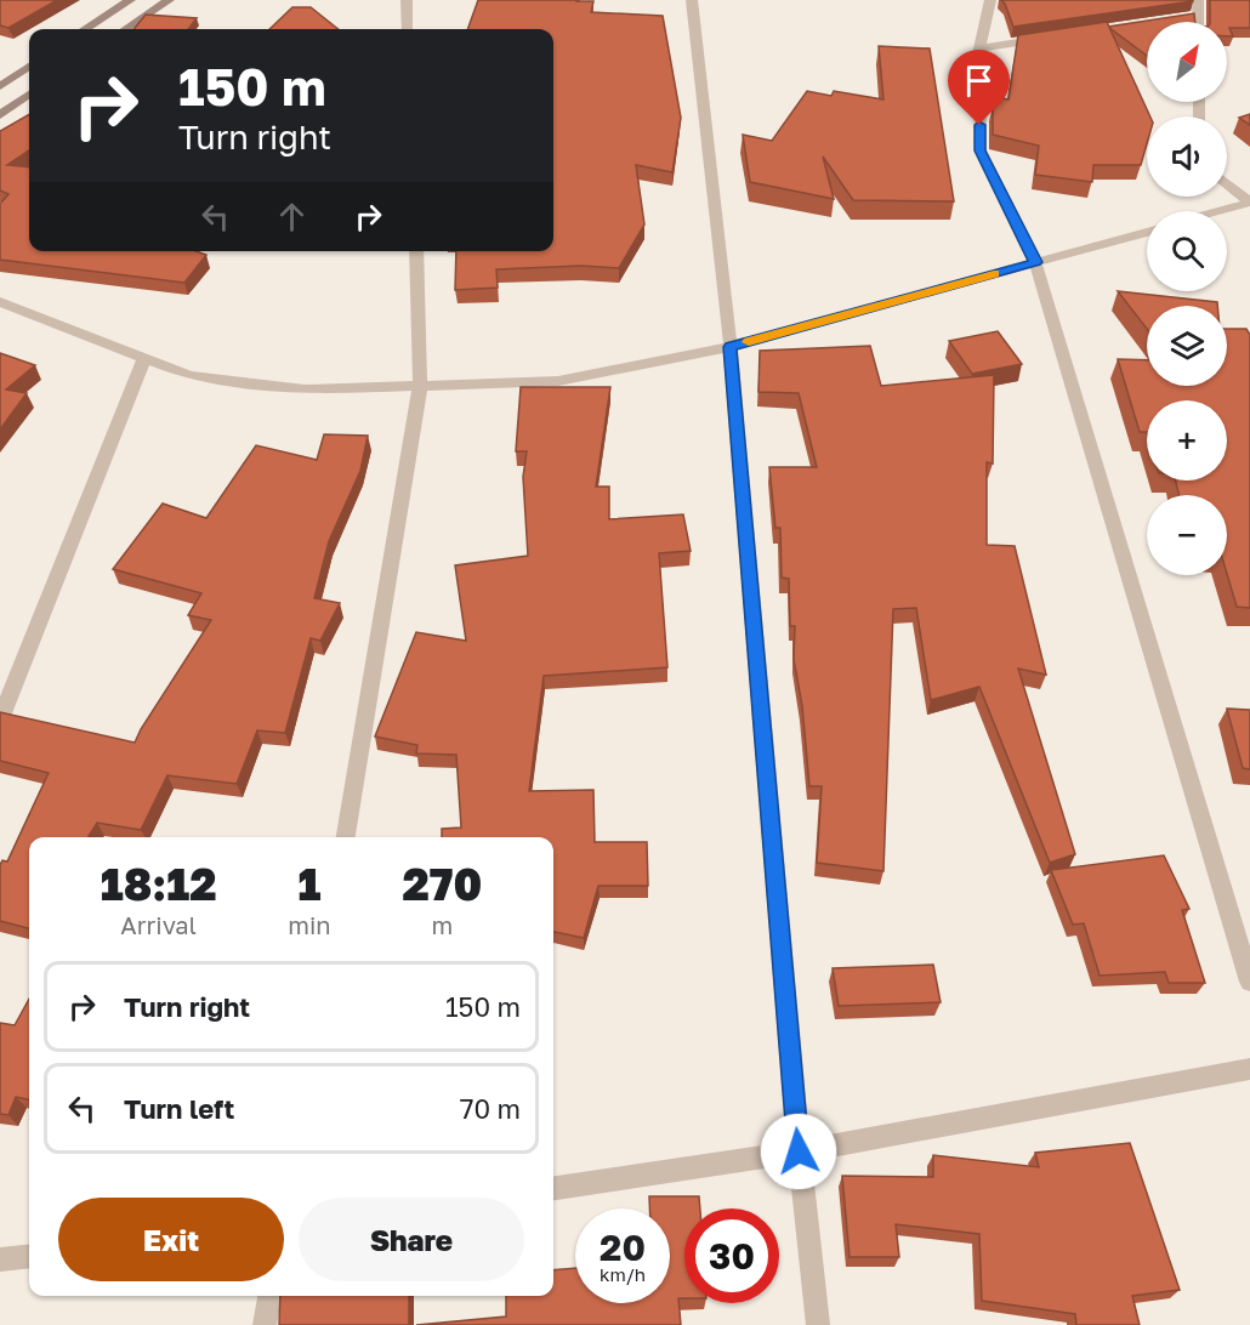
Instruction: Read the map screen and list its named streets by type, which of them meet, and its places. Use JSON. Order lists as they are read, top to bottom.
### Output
{
  "north": "top right",
  "page": {
    "map_buttons": ["+", "−"],
    "turn": ["150 m", "Turn right"],
    "eta": [
      "18:12",
      "Arrival",
      "1",
      "min",
      "270",
      "m"
    ],
    "list": [
      {
        "name": "Turn right",
        "value": "150 m"
      },
      {
        "name": "Turn left",
        "value": "70 m"
      }
    ],
    "buttons": ["Exit", "Share"],
    "speed": "20 km/h",
    "limit": "30"
  }
}
